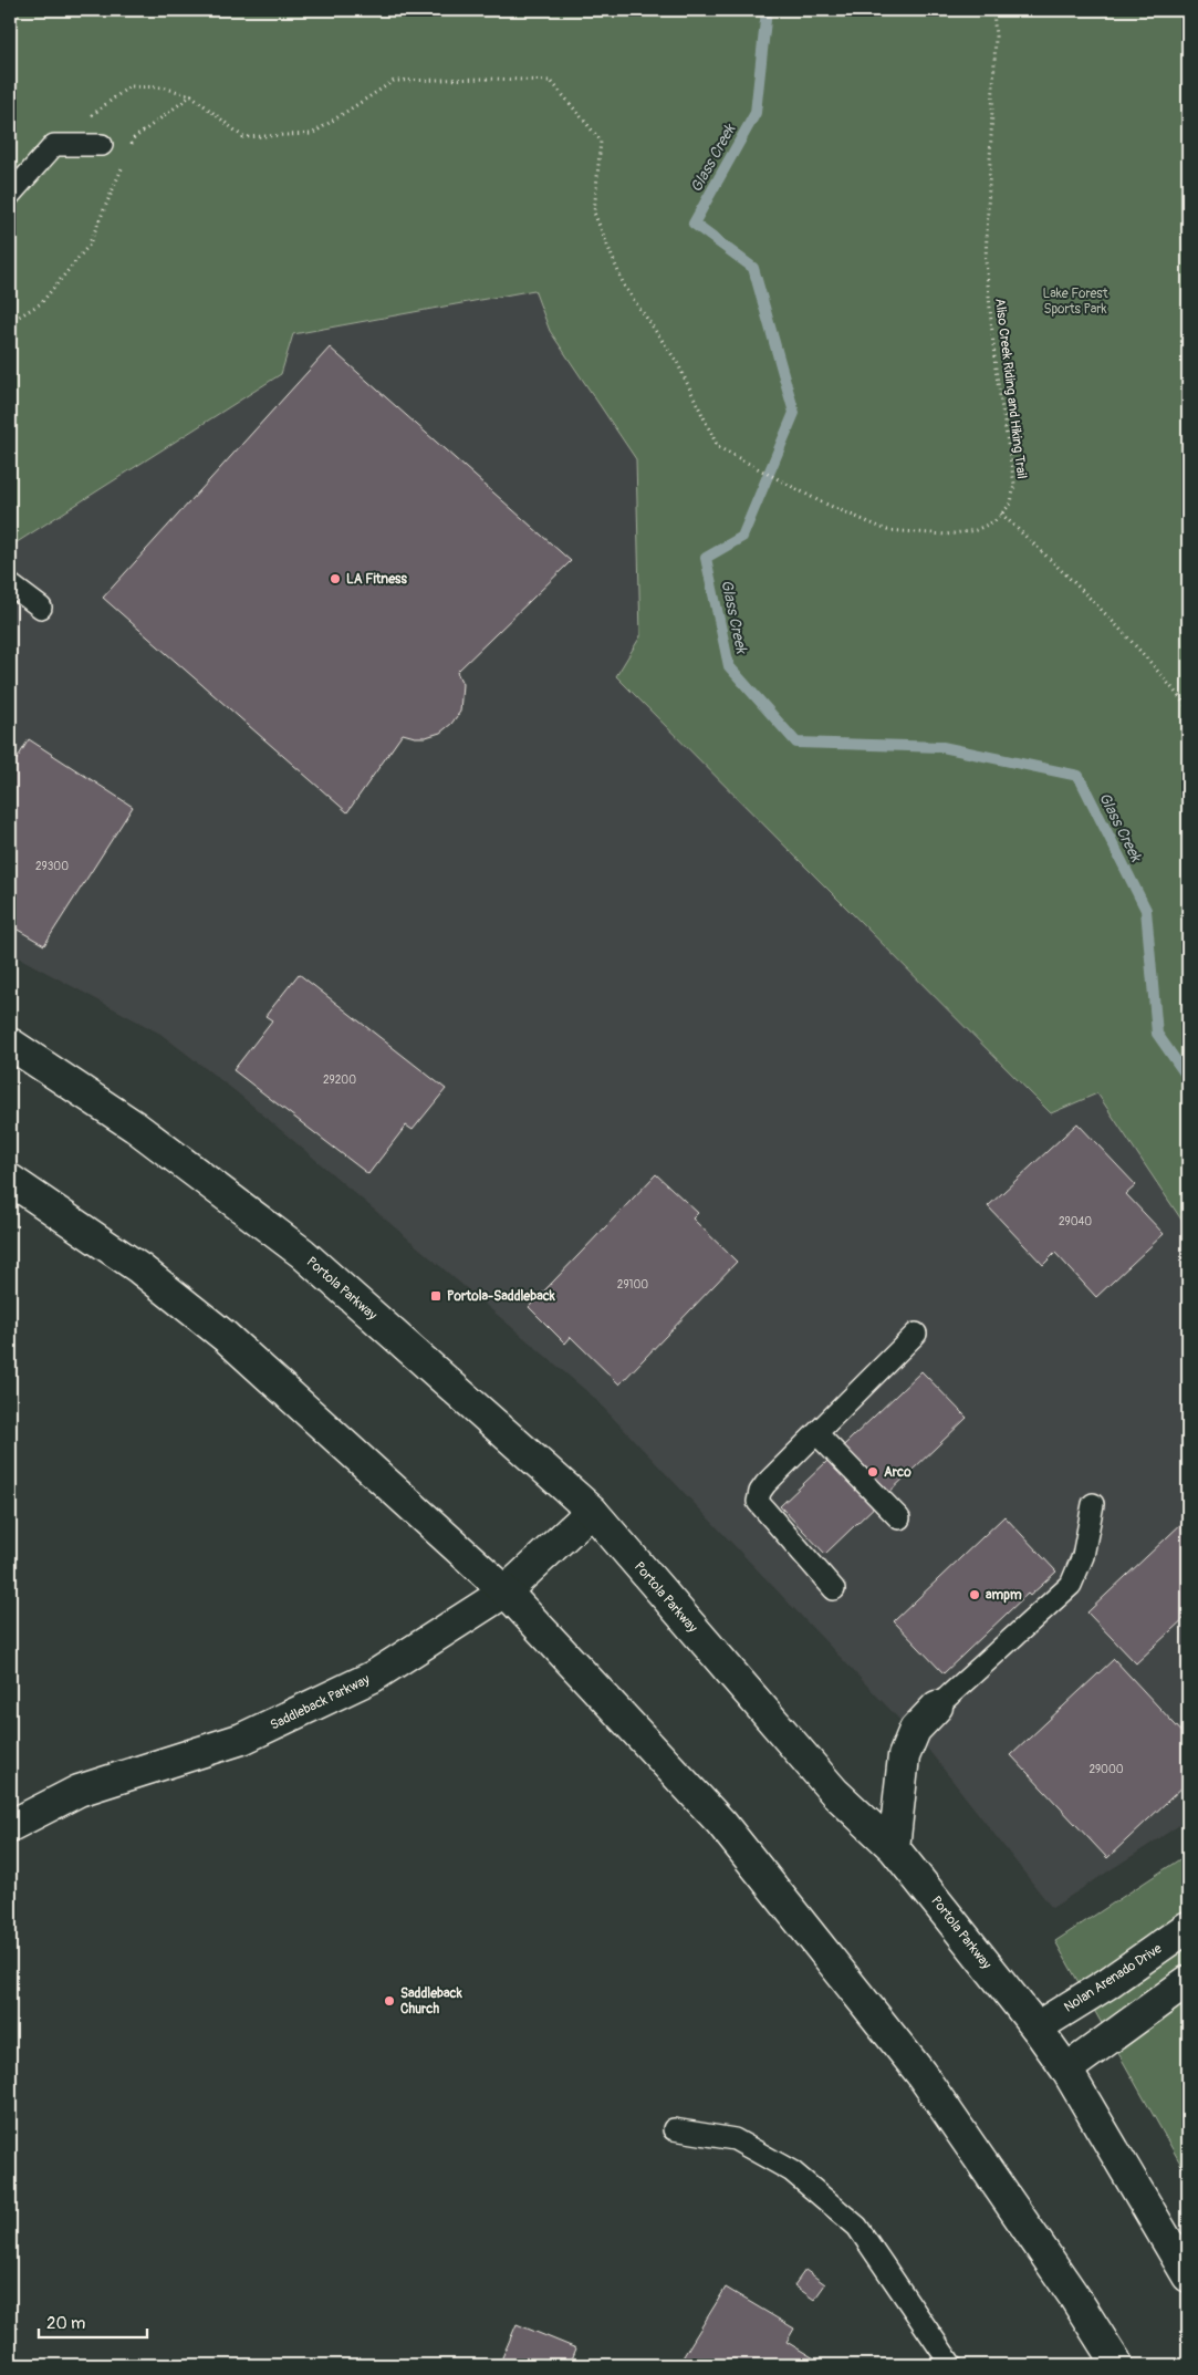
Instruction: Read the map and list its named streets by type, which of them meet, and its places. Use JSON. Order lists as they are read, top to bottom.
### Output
{
  "streets": {
    "main road": ["Portola Parkway", "Saddleback Parkway", "Nolan Arenado Drive"],
    "path": ["Aliso Creek Riding and Hiking Trail"]
  },
  "crossings": [
    ["Portola Parkway", "Saddleback Parkway"],
    ["Portola Parkway", "Nolan Arenado Drive"]
  ],
  "water": ["Glass Creek"],
  "parks": ["Lake Forest Sports Park"],
  "places": {
    "other": [
      "LA Fitness",
      "Arco",
      "ampm",
      "Saddleback Church"
    ],
    "transit": ["Portola-Saddleback"]
  },
  "house_numbers": [
    "29300",
    "29200",
    "29040",
    "29100",
    "29000"
  ],
  "scale_bar": "20 m"
}
